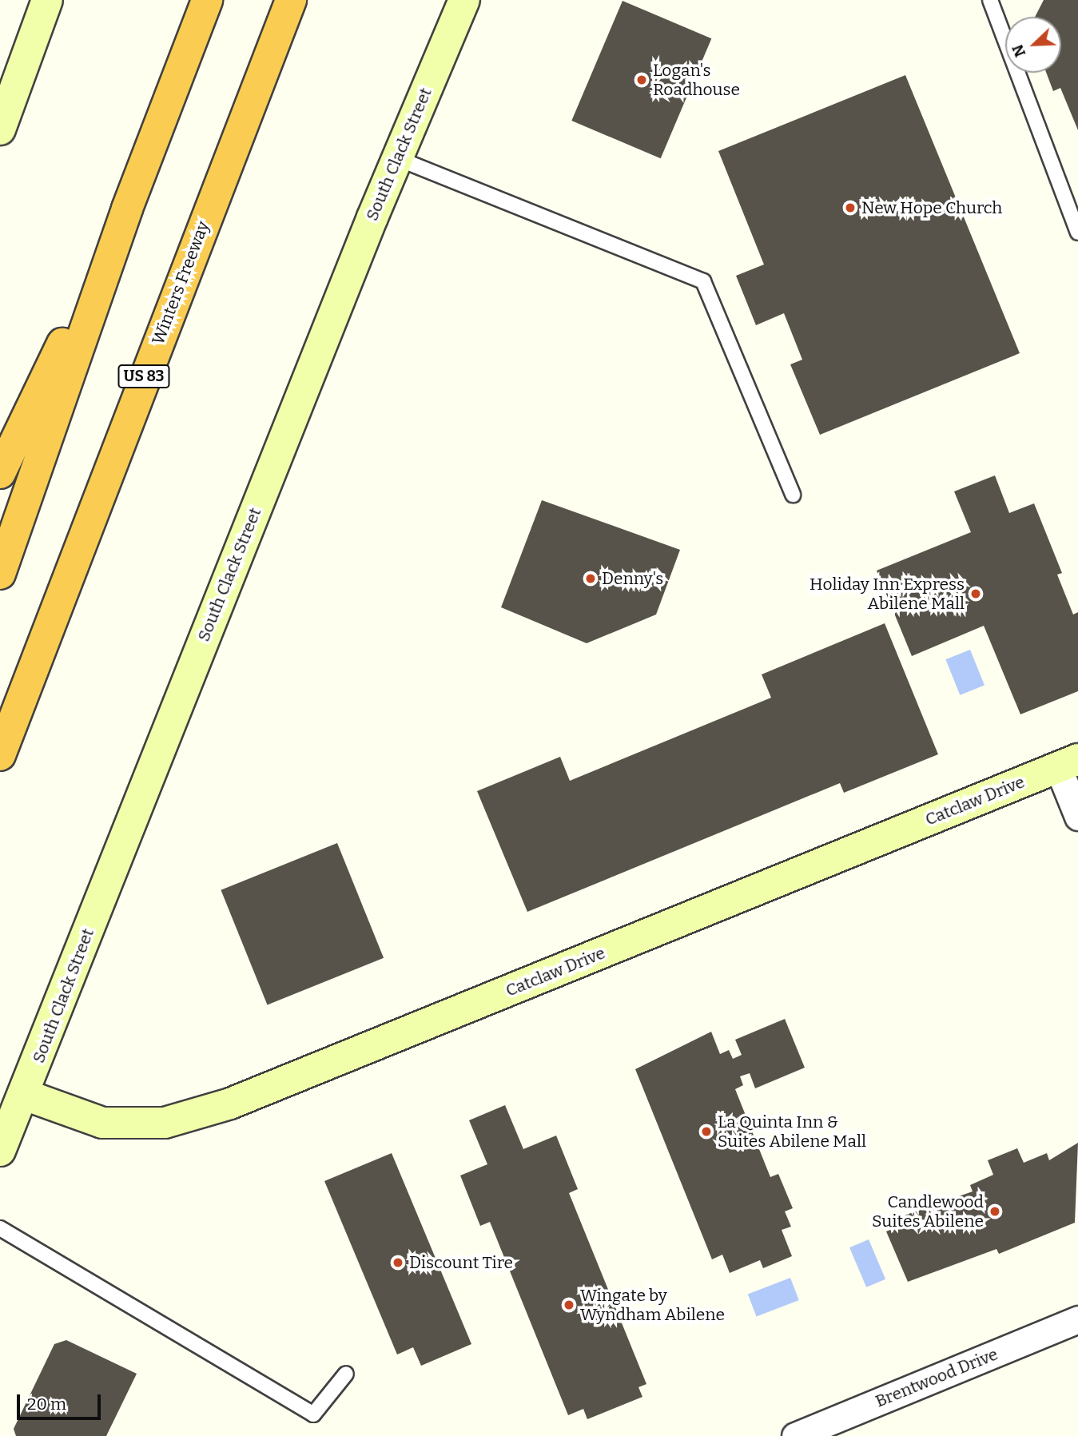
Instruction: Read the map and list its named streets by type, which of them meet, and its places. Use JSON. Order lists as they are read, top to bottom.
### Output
{
  "streets": {
    "highway": ["Winters Freeway", "US 83"],
    "main road": ["South Clack Street", "Catclaw Drive"],
    "street": ["Brentwood Drive"]
  },
  "crossings": [
    ["South Clack Street", "Catclaw Drive"]
  ],
  "places": [
    "Logan's Roadhouse",
    "New Hope Church",
    "Denny's",
    "Holiday Inn Express Abilene Mall",
    "La Quinta Inn & Suites Abilene Mall",
    "Candlewood Suites Abilene",
    "Discount Tire",
    "Wingate by Wyndham Abilene"
  ],
  "scale_bar": "20 m",
  "north": "bottom left"
}
